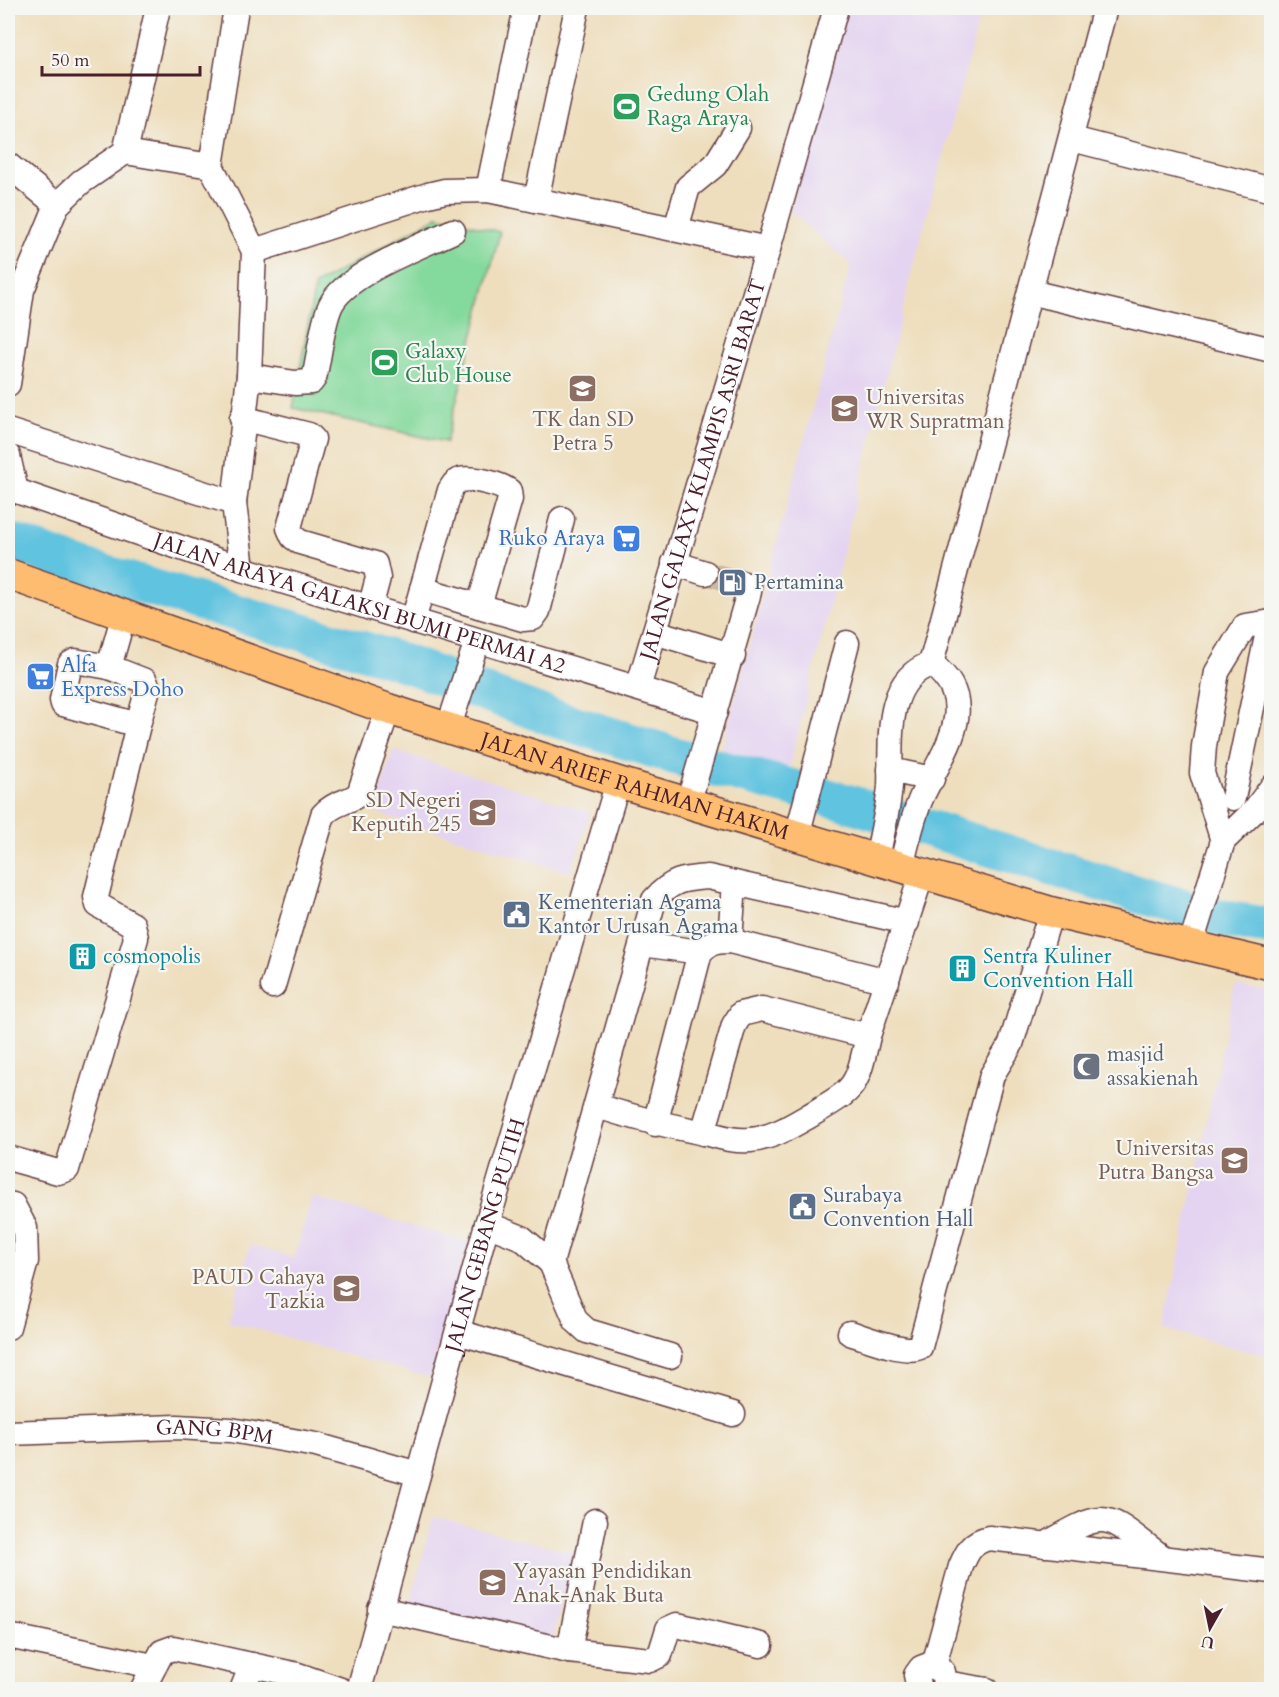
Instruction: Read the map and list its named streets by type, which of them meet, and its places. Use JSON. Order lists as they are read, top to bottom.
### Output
{
  "streets": {
    "main road": ["JALAN ARIEF RAHMAN HAKIM"],
    "street": [
      "JALAN GALAXY KLAMPIS ASRI BARAT",
      "JALAN ARAYA GALAKSI BUMI PERMAI A2",
      "JALAN GEBANG PUTIH",
      "GANG BPM"
    ]
  },
  "crossings": [
    ["JALAN GALAXY KLAMPIS ASRI BARAT", "JALAN ARAYA GALAKSI BUMI PERMAI A2"],
    ["JALAN ARIEF RAHMAN HAKIM", "JALAN GEBANG PUTIH"],
    ["JALAN GEBANG PUTIH", "GANG BPM"]
  ],
  "places": {
    "sports": ["Gedung Olah Raga Araya", "Galaxy Club House"],
    "school or university": [
      "TK dan SD Petra 5",
      "Universitas WR Supratman",
      "SD Negeri Keputih 245",
      "Universitas Putra Bangsa",
      "PAUD Cahaya Tazkia",
      "Yayasan Pendidikan Anak-Anak Buta"
    ],
    "supermarket": ["Ruko Araya", "Alfa Express Doho"],
    "fuel station": ["Pertamina"],
    "public building": ["Kementerian Agama Kantor Urusan Agama", "Surabaya Convention Hall"],
    "building": ["cosmopolis", "Sentra Kuliner Convention Hall"],
    "mosque": ["masjid assakienah"]
  },
  "scale_bar": "50 m",
  "north": "bottom"
}
